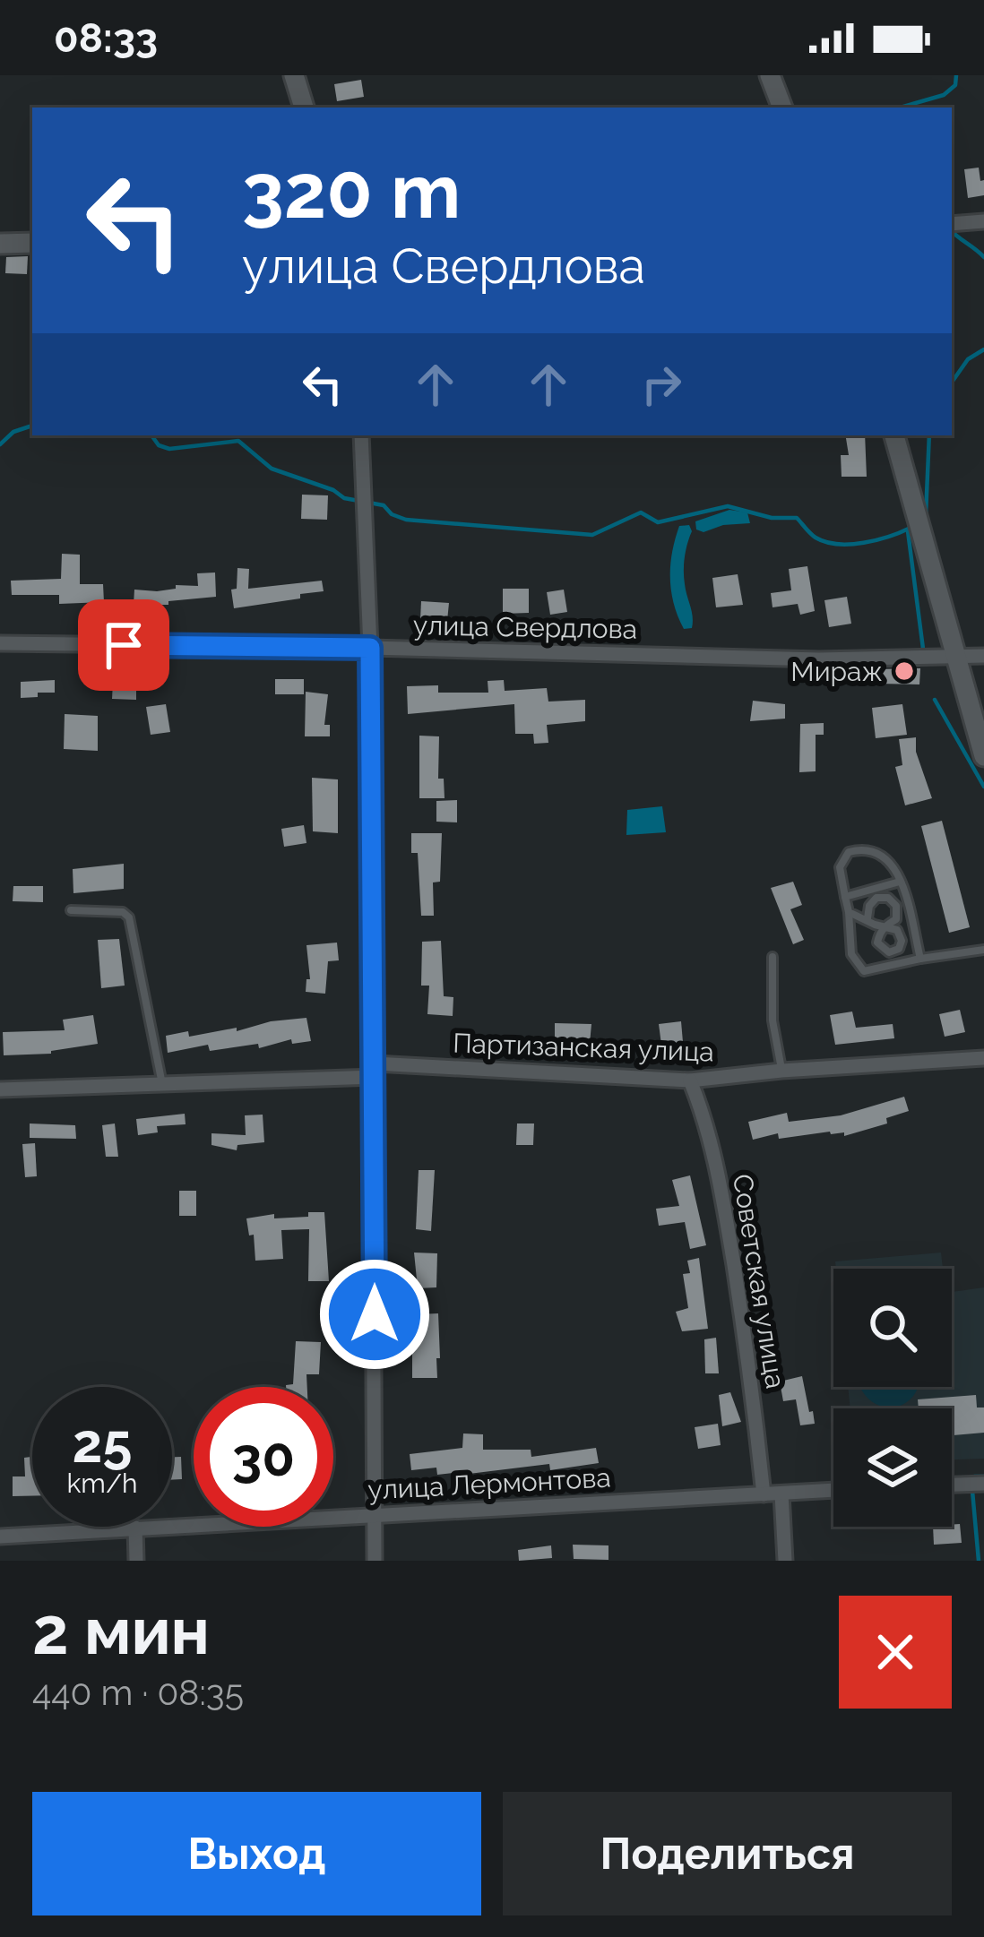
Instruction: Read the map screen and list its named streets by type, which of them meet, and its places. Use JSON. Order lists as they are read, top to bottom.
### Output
{
  "streets": {
    "street": [
      "улица Свердлова",
      "Партизанская улица",
      "Советская улица",
      "улица Лермонтова"
    ]
  },
  "crossings": [
    ["Партизанская улица", "Советская улица"],
    ["Советская улица", "улица Лермонтова"]
  ],
  "places": ["Мираж"],
  "page": {
    "status": "08:33",
    "turn": ["320 m", "улица Свердлова"],
    "speed": "25 km/h",
    "limit": "30",
    "heading": ["2 мин", "440 m · 08:35"],
    "buttons": ["Выход", "Поделиться"]
  }
}
